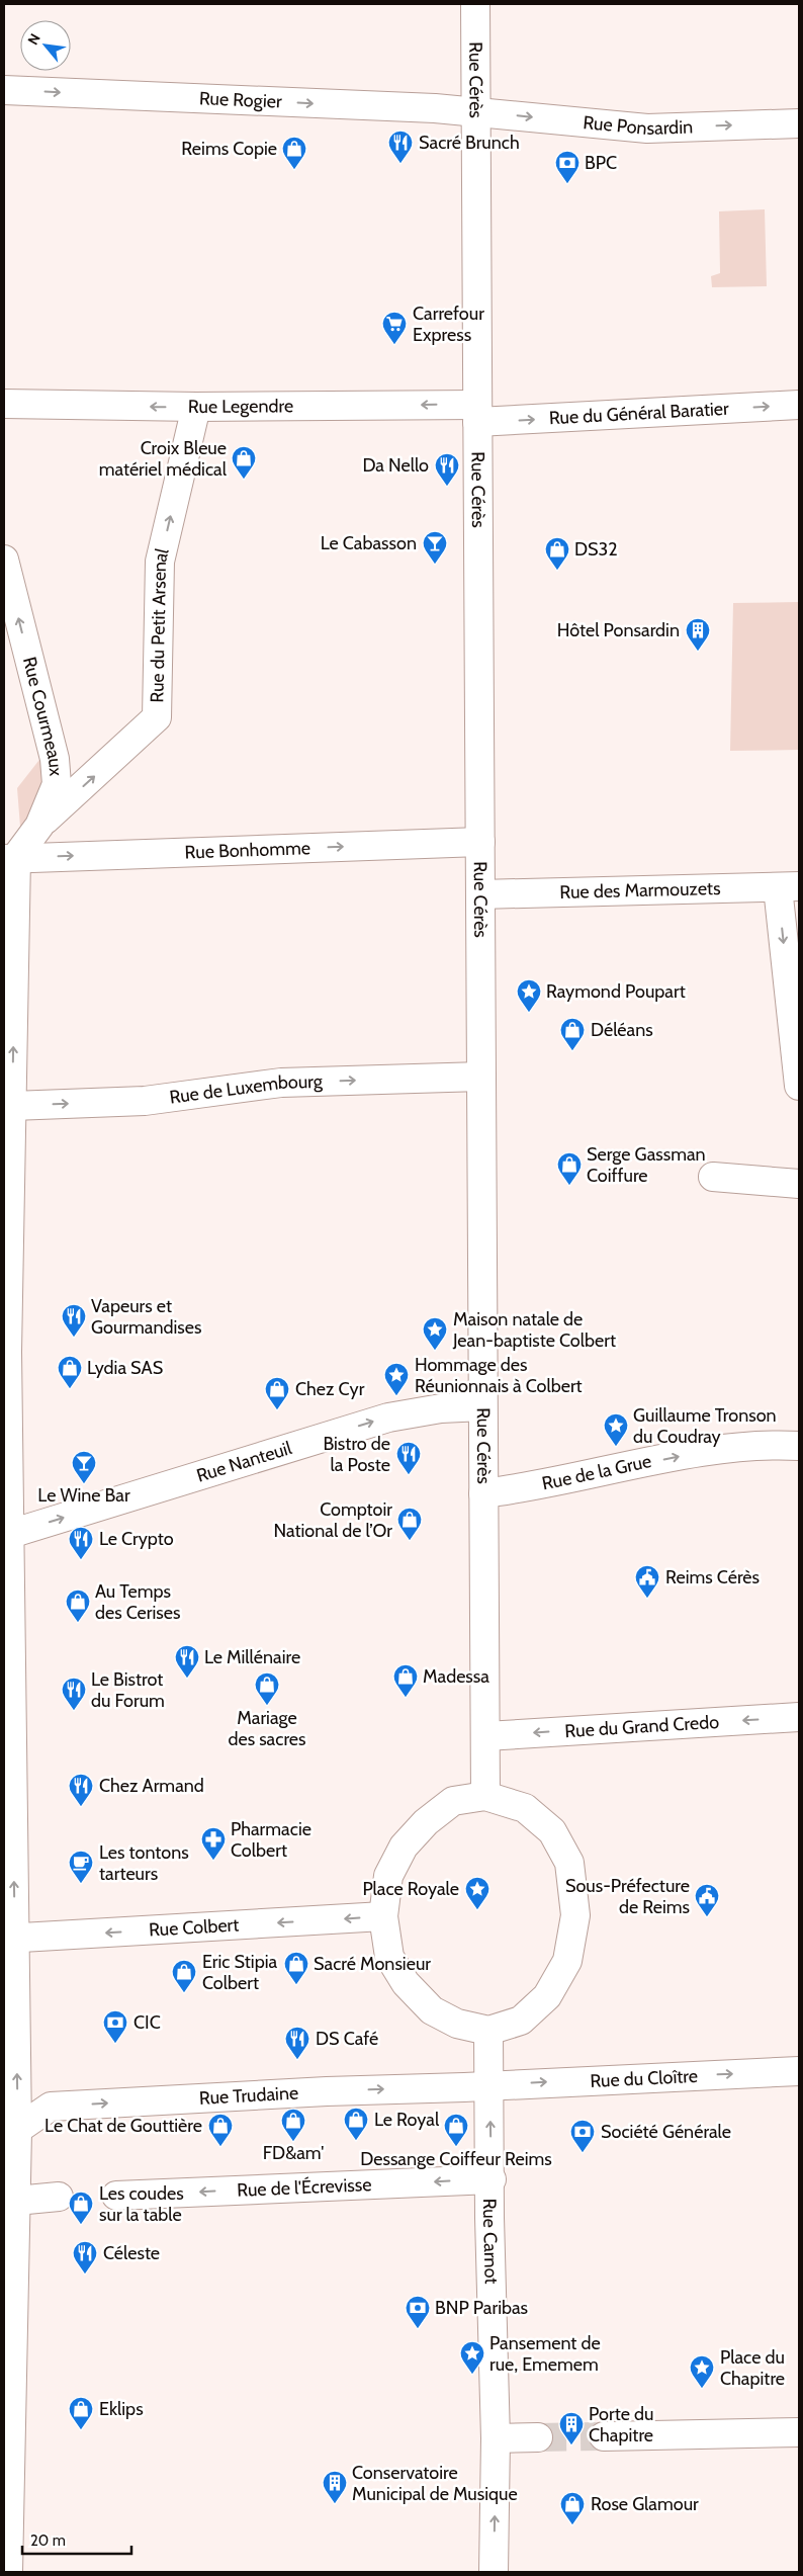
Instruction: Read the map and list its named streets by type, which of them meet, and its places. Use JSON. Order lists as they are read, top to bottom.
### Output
{
  "streets": {
    "street": [
      "Rue Cérès",
      "Rue Rogier",
      "Rue Ponsardin",
      "Rue Legendre",
      "Rue du Général Baratier",
      "Rue du Petit Arsenal",
      "Rue Courmeaux",
      "Rue Bonhomme",
      "Rue des Marmouzets",
      "Rue de Luxembourg",
      "Rue Nanteuil",
      "Rue de la Grue",
      "Rue du Grand Credo",
      "Rue Colbert",
      "Rue du Cloître",
      "Rue Trudaine",
      "Rue de l'Écrevisse",
      "Rue Carnot"
    ]
  },
  "crossings": [
    ["Rue Cérès", "Rue Rogier"],
    ["Rue Cérès", "Rue Ponsardin"],
    ["Rue Cérès", "Rue Legendre"],
    ["Rue Cérès", "Rue du Général Baratier"],
    ["Rue Cérès", "Rue Bonhomme"],
    ["Rue Cérès", "Rue des Marmouzets"],
    ["Rue Cérès", "Rue de Luxembourg"],
    ["Rue Cérès", "Rue Nanteuil"],
    ["Rue Cérès", "Rue de la Grue"],
    ["Rue Cérès", "Rue du Grand Credo"],
    ["Rue Rogier", "Rue Ponsardin"],
    ["Rue Legendre", "Rue du Général Baratier"],
    ["Rue Legendre", "Rue du Petit Arsenal"],
    ["Rue du Petit Arsenal", "Rue Courmeaux"],
    ["Rue Courmeaux", "Rue Bonhomme"],
    ["Rue du Cloître", "Rue Trudaine"],
    ["Rue du Cloître", "Rue Carnot"],
    ["Rue Trudaine", "Rue Carnot"],
    ["Rue de l'Écrevisse", "Rue Carnot"]
  ],
  "one_way": [
    "Rue Rogier",
    "Rue Ponsardin",
    "Rue Legendre",
    "Rue du Général Baratier",
    "Rue du Petit Arsenal",
    "Rue Courmeaux",
    "Rue Bonhomme",
    "Rue de Luxembourg",
    "Rue Nanteuil",
    "Rue de la Grue",
    "Rue du Grand Credo",
    "Rue Colbert",
    "Rue du Cloître",
    "Rue Trudaine",
    "Rue de l'Écrevisse",
    "Rue Carnot"
  ],
  "places": {
    "restaurant": [
      "Sacré Brunch",
      "Da Nello",
      "Vapeurs et Gourmandises",
      "Bistro de la Poste",
      "Le Crypto",
      "Le Millénaire",
      "Le Bistrot du Forum",
      "Chez Armand",
      "DS Café",
      "Céleste"
    ],
    "shop": [
      "Reims Copie",
      "Croix Bleue matériel médical",
      "DS32",
      "Déléans",
      "Serge Gassman Coiffure",
      "Lydia SAS",
      "Chez Cyr",
      "Comptoir National de l’Or",
      "Au Temps des Cerises",
      "Madessa",
      "Mariage des sacres",
      "Sacré Monsieur",
      "Eric Stipia Colbert",
      "Le Royal",
      "FD&am'",
      "Le Chat de Gouttière",
      "Dessange Coiffeur Reims",
      "Les coudes sur la table",
      "Eklips",
      "Rose Glamour"
    ],
    "bank": [
      "BPC",
      "CIC",
      "Société Générale",
      "BNP Paribas"
    ],
    "supermarket": ["Carrefour Express"],
    "bar": ["Le Cabasson", "Le Wine Bar"],
    "building": ["Hôtel Ponsardin", "Porte du Chapitre", "Conservatoire Municipal de Musique"],
    "place": [
      "Raymond Poupart",
      "Maison natale de Jean-baptiste Colbert",
      "Hommage des Réunionnais à Colbert",
      "Guillaume Tronson du Coudray",
      "Place Royale",
      "Pansement de rue, Ememem",
      "Place du Chapitre"
    ],
    "public building": ["Reims Cérès", "Sous-Préfecture de Reims"],
    "pharmacy": ["Pharmacie Colbert"],
    "cafe": ["Les tontons tarteurs"]
  },
  "scale_bar": "20 m",
  "north": "top left"
}
